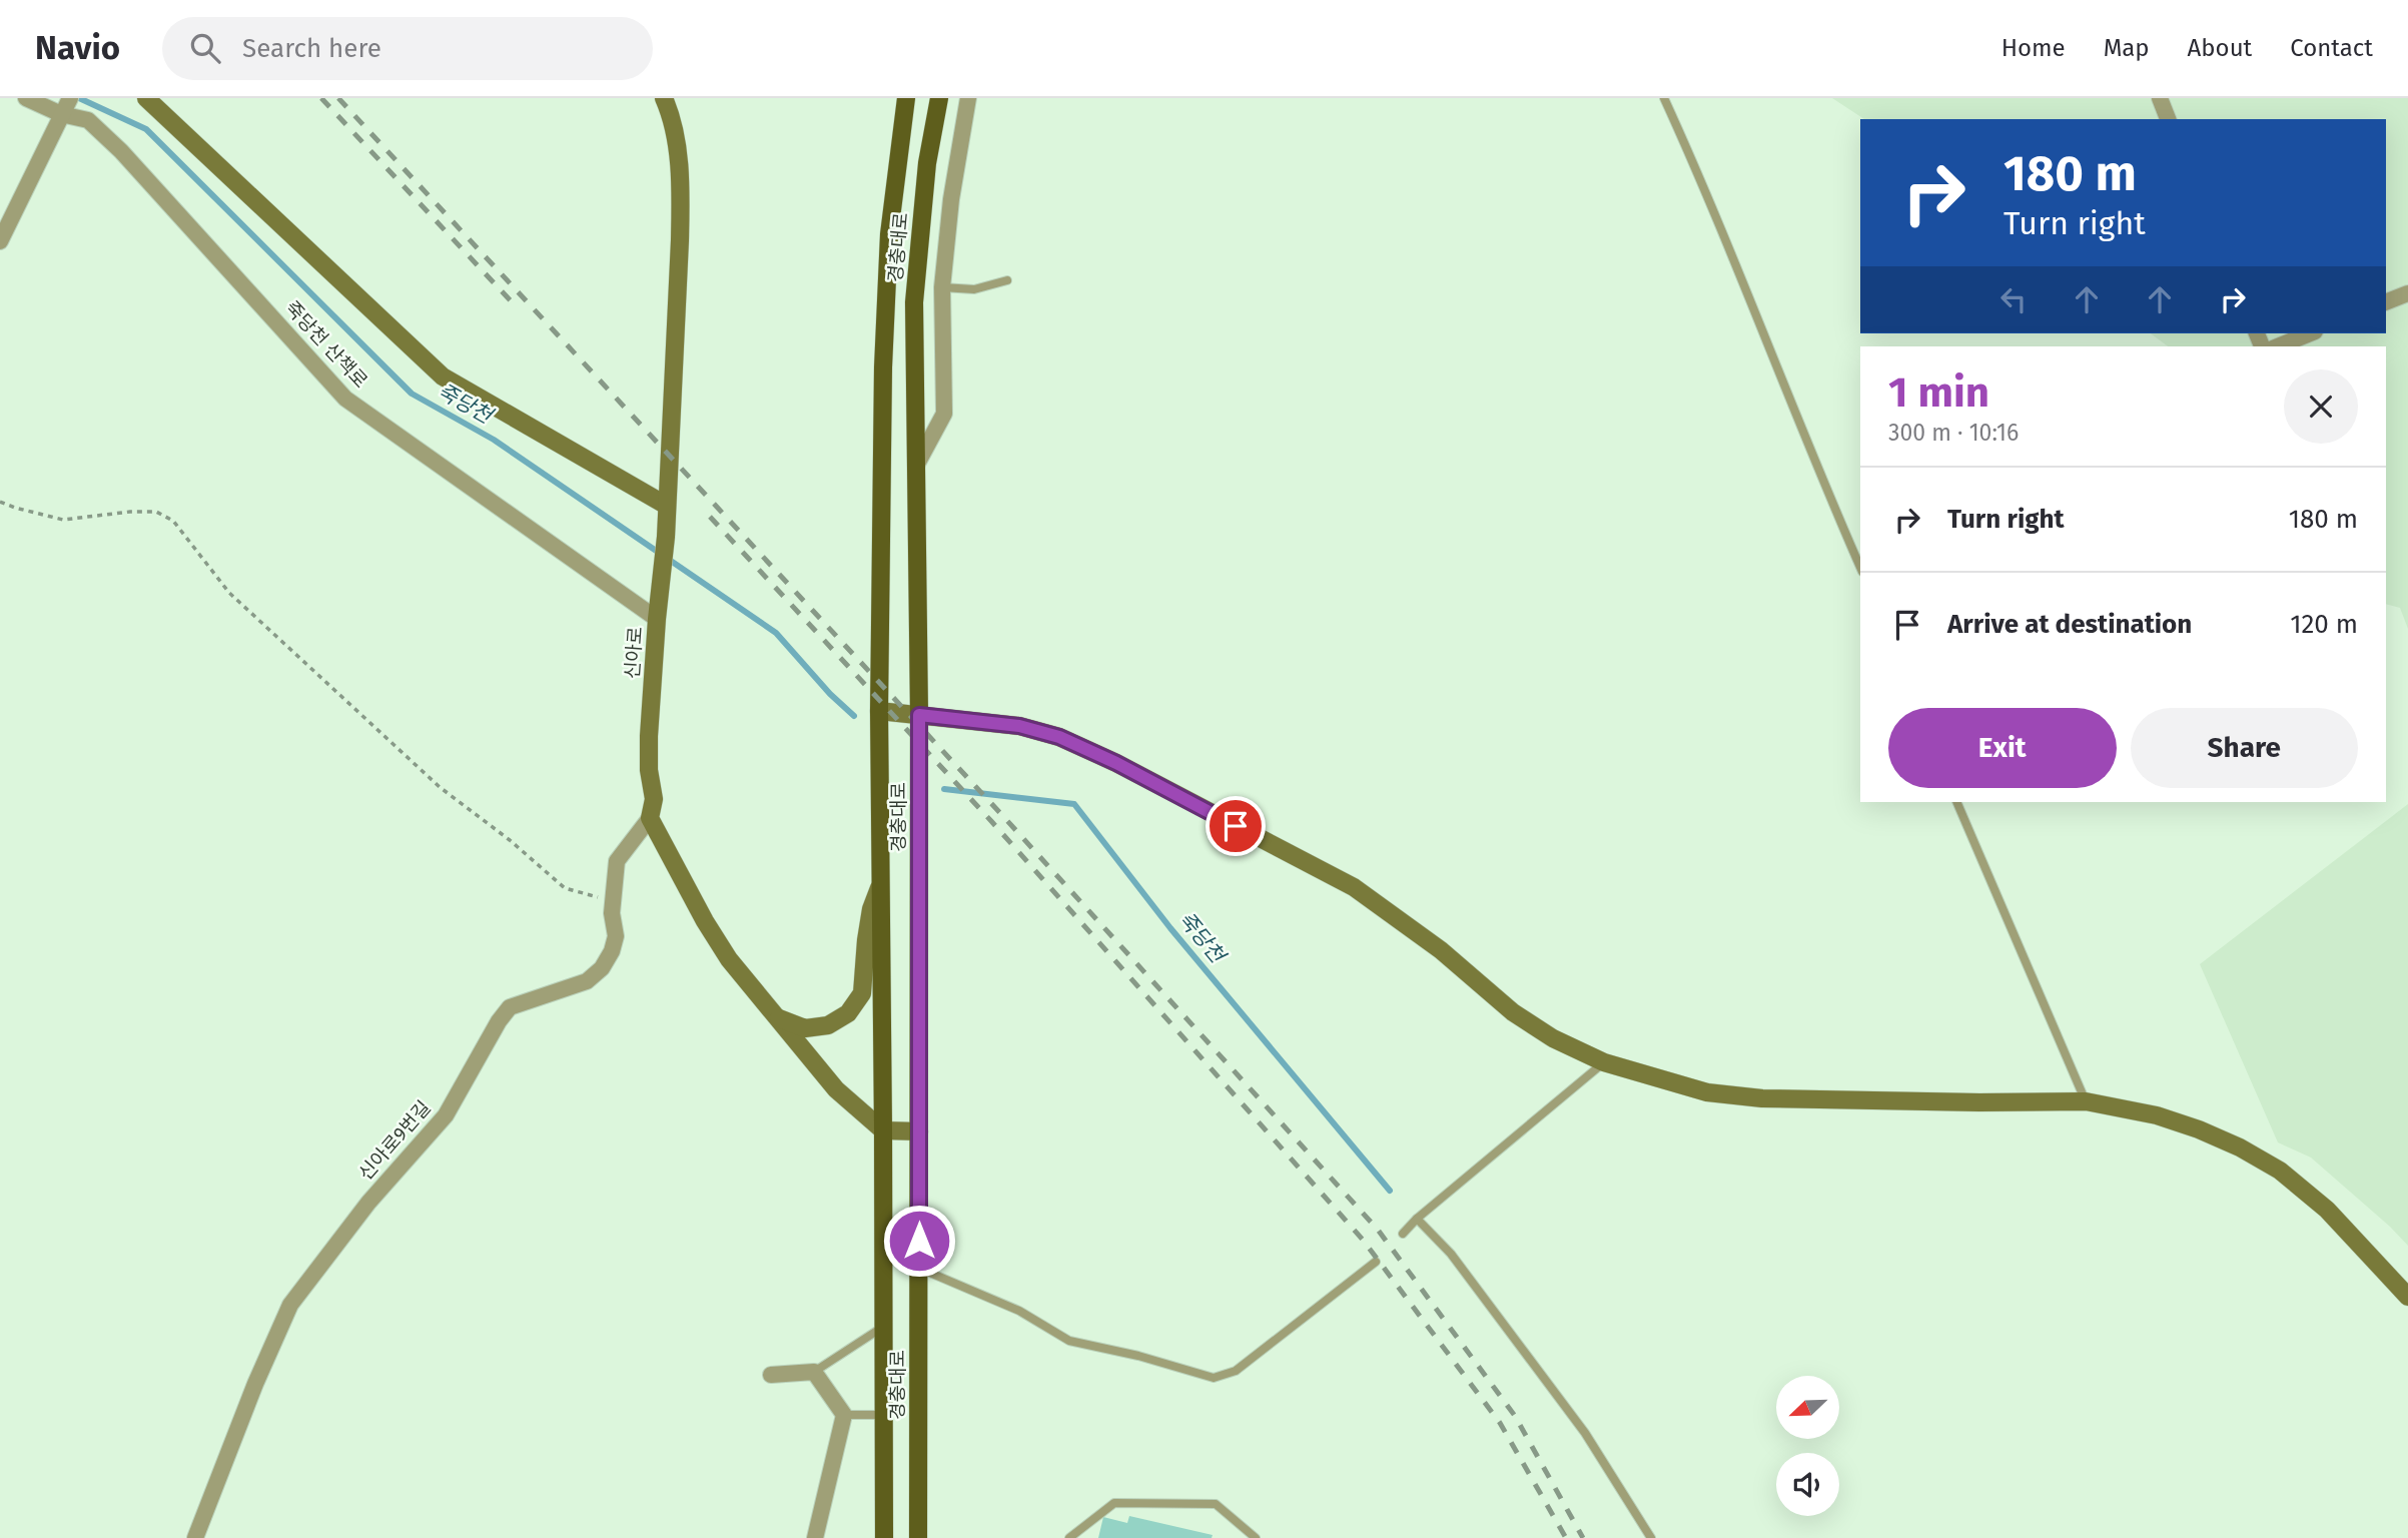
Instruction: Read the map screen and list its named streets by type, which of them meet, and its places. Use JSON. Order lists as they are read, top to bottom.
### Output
{
  "streets": {
    "main road": ["경충대로"],
    "street": ["죽당천 산책로", "신아로", "신아로9번길"]
  },
  "crossings": [
    ["죽당천 산책로", "신아로"],
    ["신아로", "신아로9번길"]
  ],
  "water": ["죽당천"],
  "north": "bottom left",
  "page": {
    "header": "Navio",
    "search": "Search here",
    "nav": [
      "Home",
      "Map",
      "About",
      "Contact"
    ],
    "turn": ["180 m", "Turn right"],
    "heading": ["1 min", "300 m · 10:16"],
    "list": [
      {
        "name": "Turn right",
        "value": "180 m"
      },
      {
        "name": "Arrive at destination",
        "value": "120 m"
      }
    ],
    "buttons": ["Exit", "Share"]
  }
}
